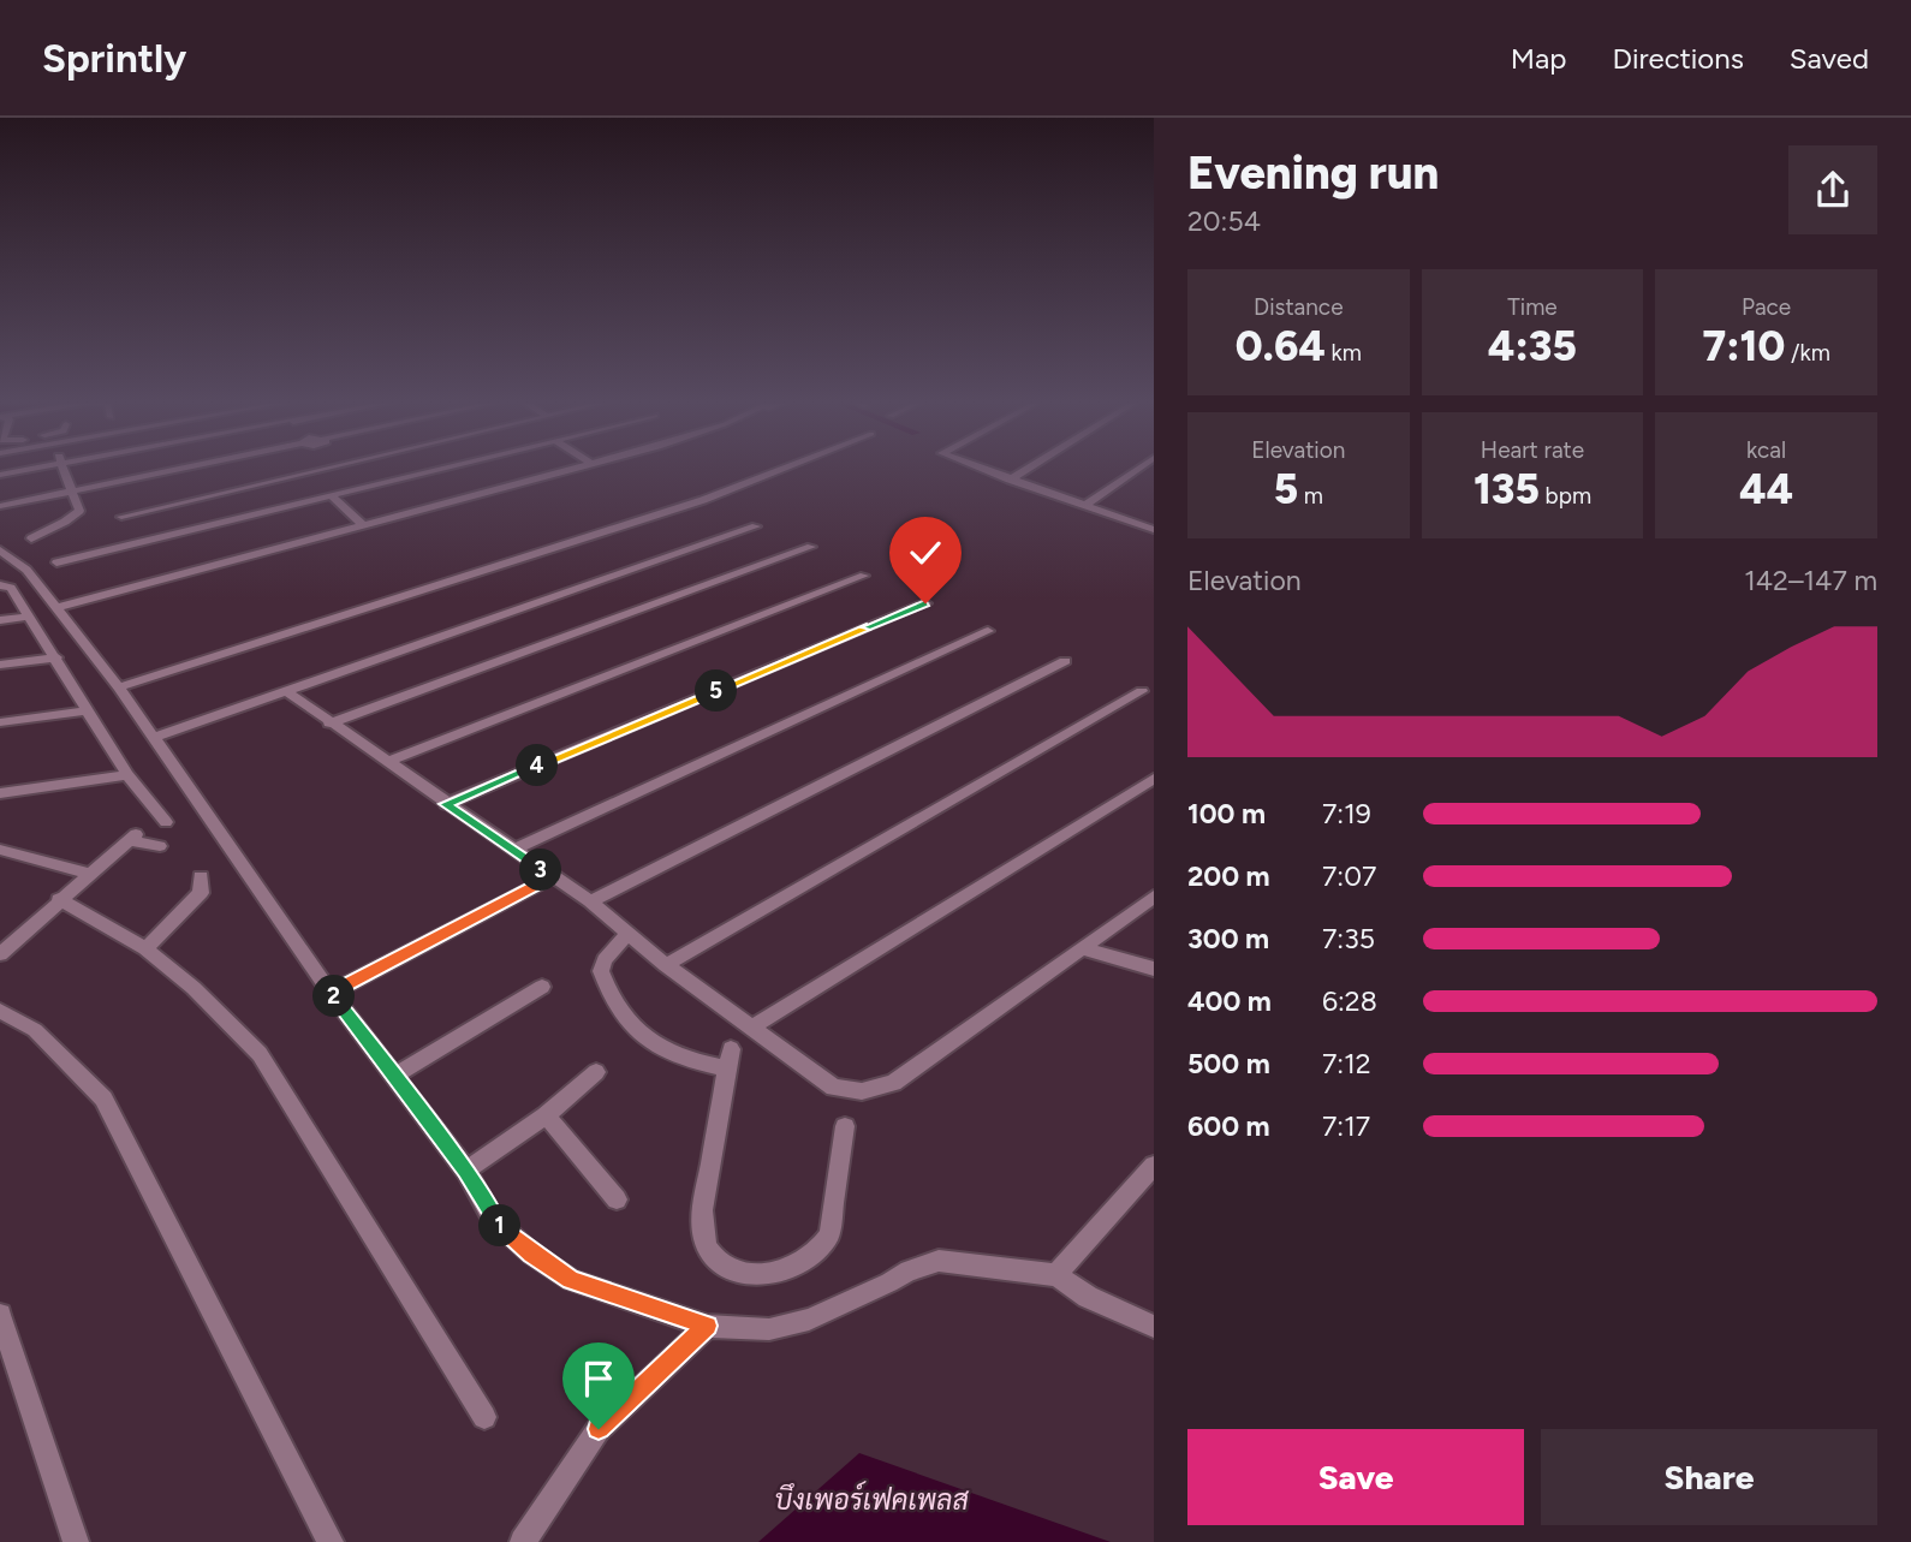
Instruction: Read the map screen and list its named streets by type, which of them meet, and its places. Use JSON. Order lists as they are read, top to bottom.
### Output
{
  "water": ["บึงเพอร์เฟคเพลส"],
  "page": {
    "header": "Sprintly",
    "nav": ["Map", "Directions", "Saved"],
    "heading": ["Evening run", "20:54"],
    "stats": [
      ["Distance", "0.64 km"],
      ["Time", "4:35"],
      ["Pace", "7:10 /km"],
      ["Elevation", "5 m"],
      ["Heart rate", "135 bpm"],
      ["kcal", "44"]
    ],
    "chart": ["Elevation", "142–147 m"],
    "pins": [
      "5",
      "4",
      "3",
      "2",
      "1"
    ],
    "list": [
      {
        "name": "100 m",
        "note": "7:19"
      },
      {
        "name": "200 m",
        "note": "7:07"
      },
      {
        "name": "300 m",
        "note": "7:35"
      },
      {
        "name": "400 m",
        "note": "6:28"
      },
      {
        "name": "500 m",
        "note": "7:12"
      },
      {
        "name": "600 m",
        "note": "7:17"
      }
    ],
    "buttons": ["Save", "Share"]
  }
}
